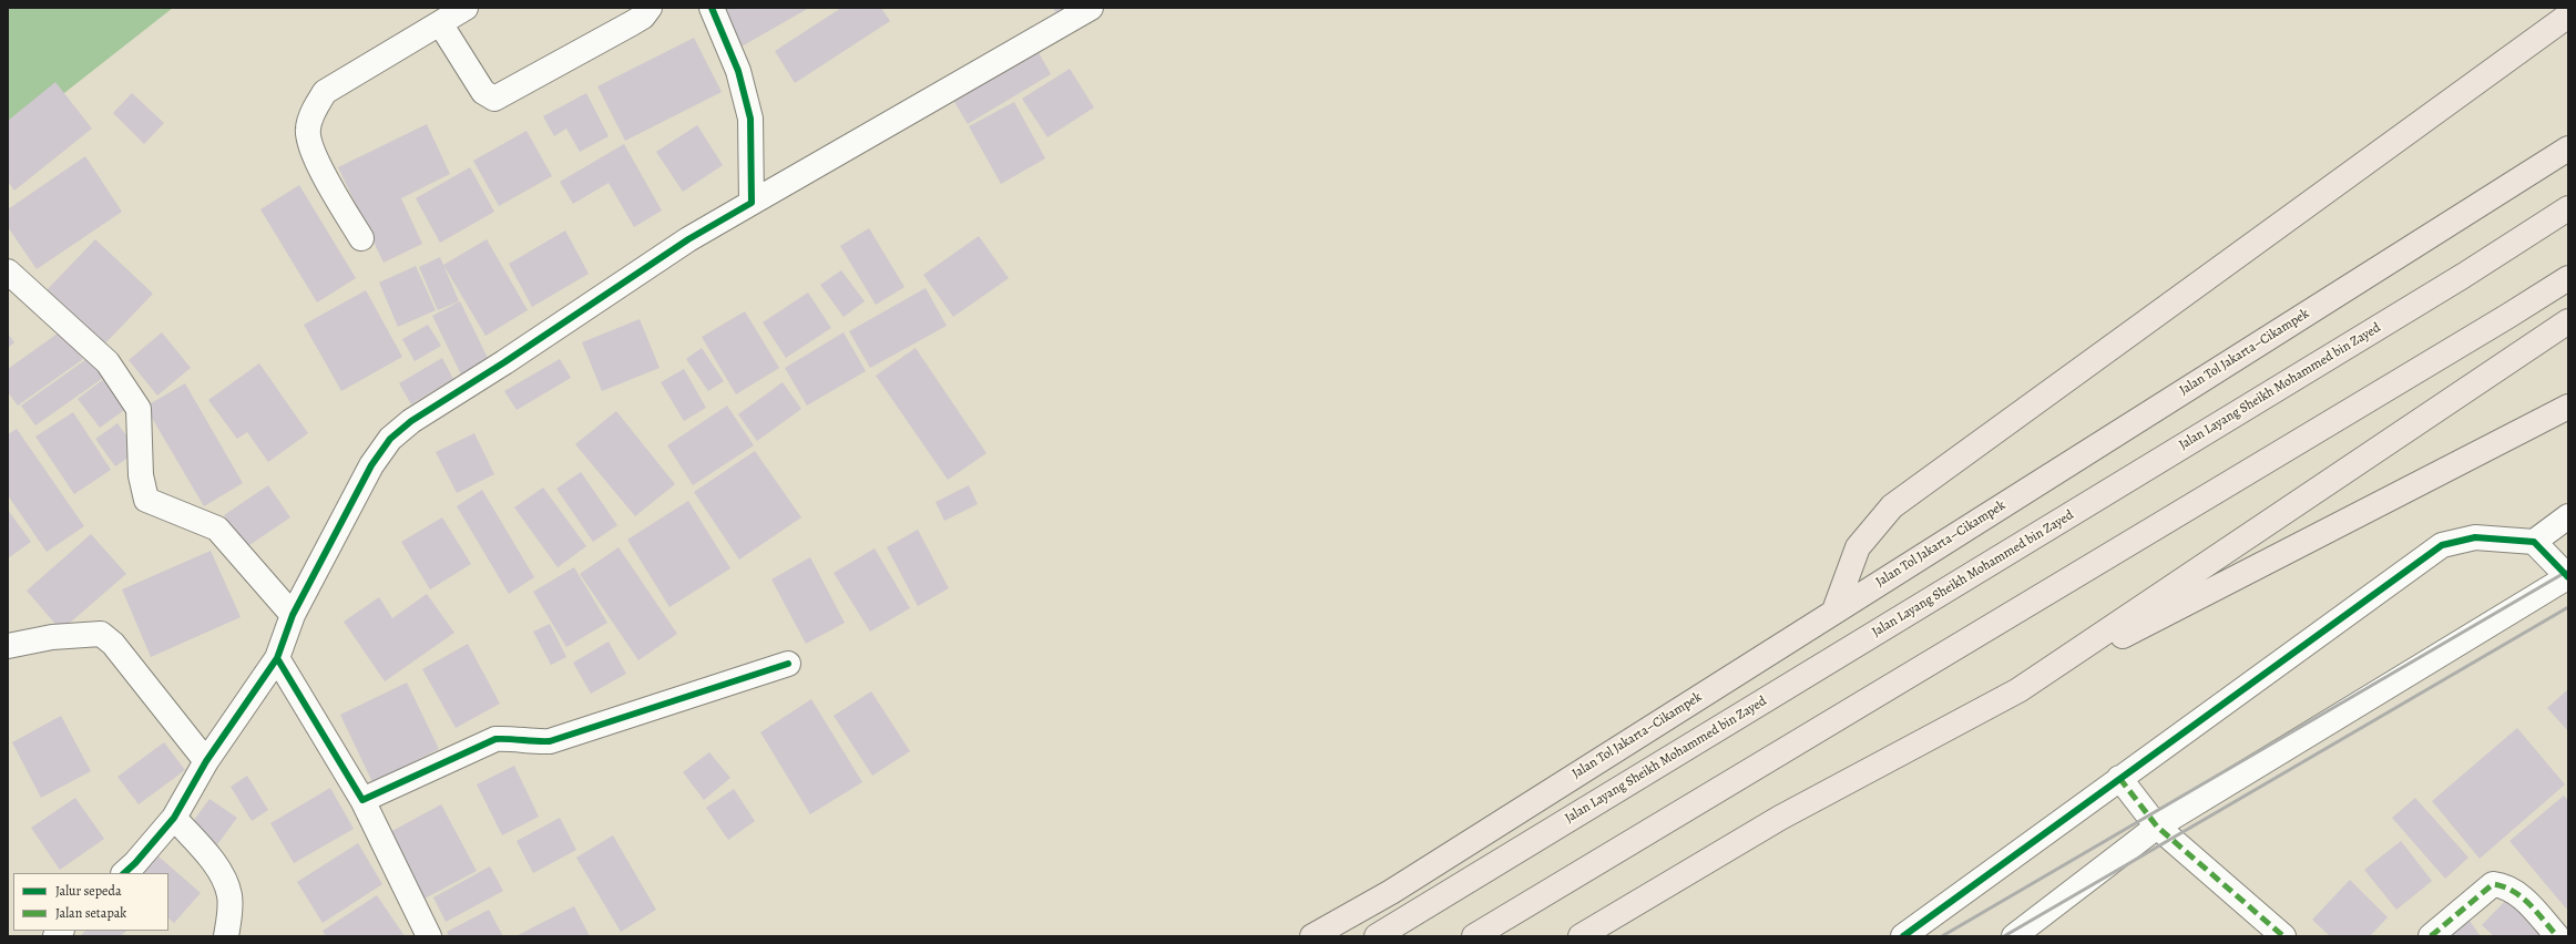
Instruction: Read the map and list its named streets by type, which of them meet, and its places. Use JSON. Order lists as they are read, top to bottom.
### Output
{
  "streets": {
    "highway": ["Jalan Tol Jakarta–Cikampek", "Jalan Layang Sheikh Mohammed bin Zayed"]
  },
  "legend": ["Jalur sepeda", "Jalan setapak"]
}
